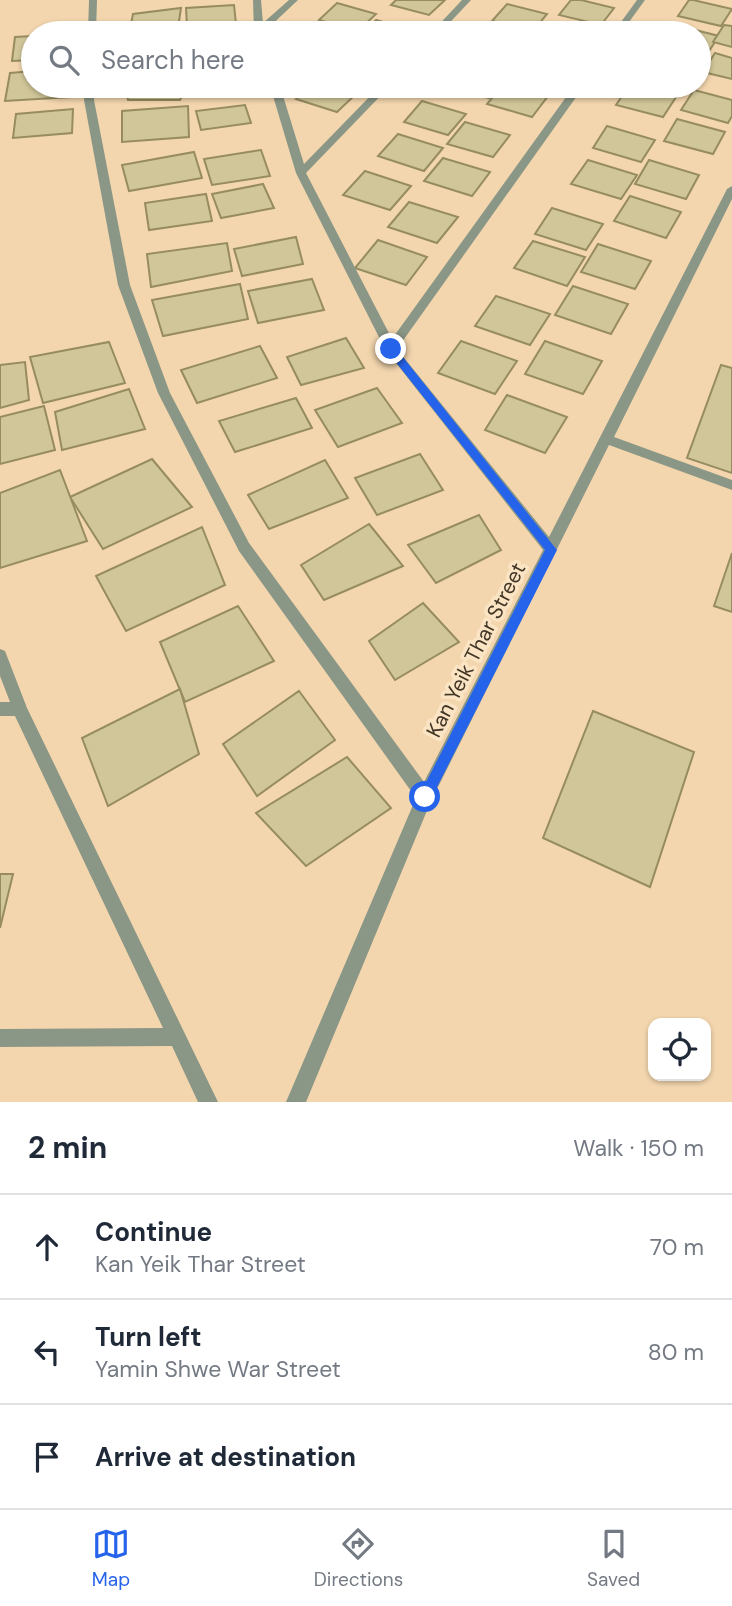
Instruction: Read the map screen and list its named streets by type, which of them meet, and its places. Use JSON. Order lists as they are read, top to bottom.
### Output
{
  "streets": {
    "street": ["Kan Yeik Thar Street"]
  },
  "page": {
    "search": "Search here",
    "heading": ["2 min", "Walk · 150 m"],
    "list": [
      ["Continue", "Kan Yeik Thar Street", "70 m"],
      ["Turn left", "Yamin Shwe War Street", "80 m"],
      "Arrive at destination"
    ],
    "nav": ["Map", "Directions", "Saved"]
  }
}
